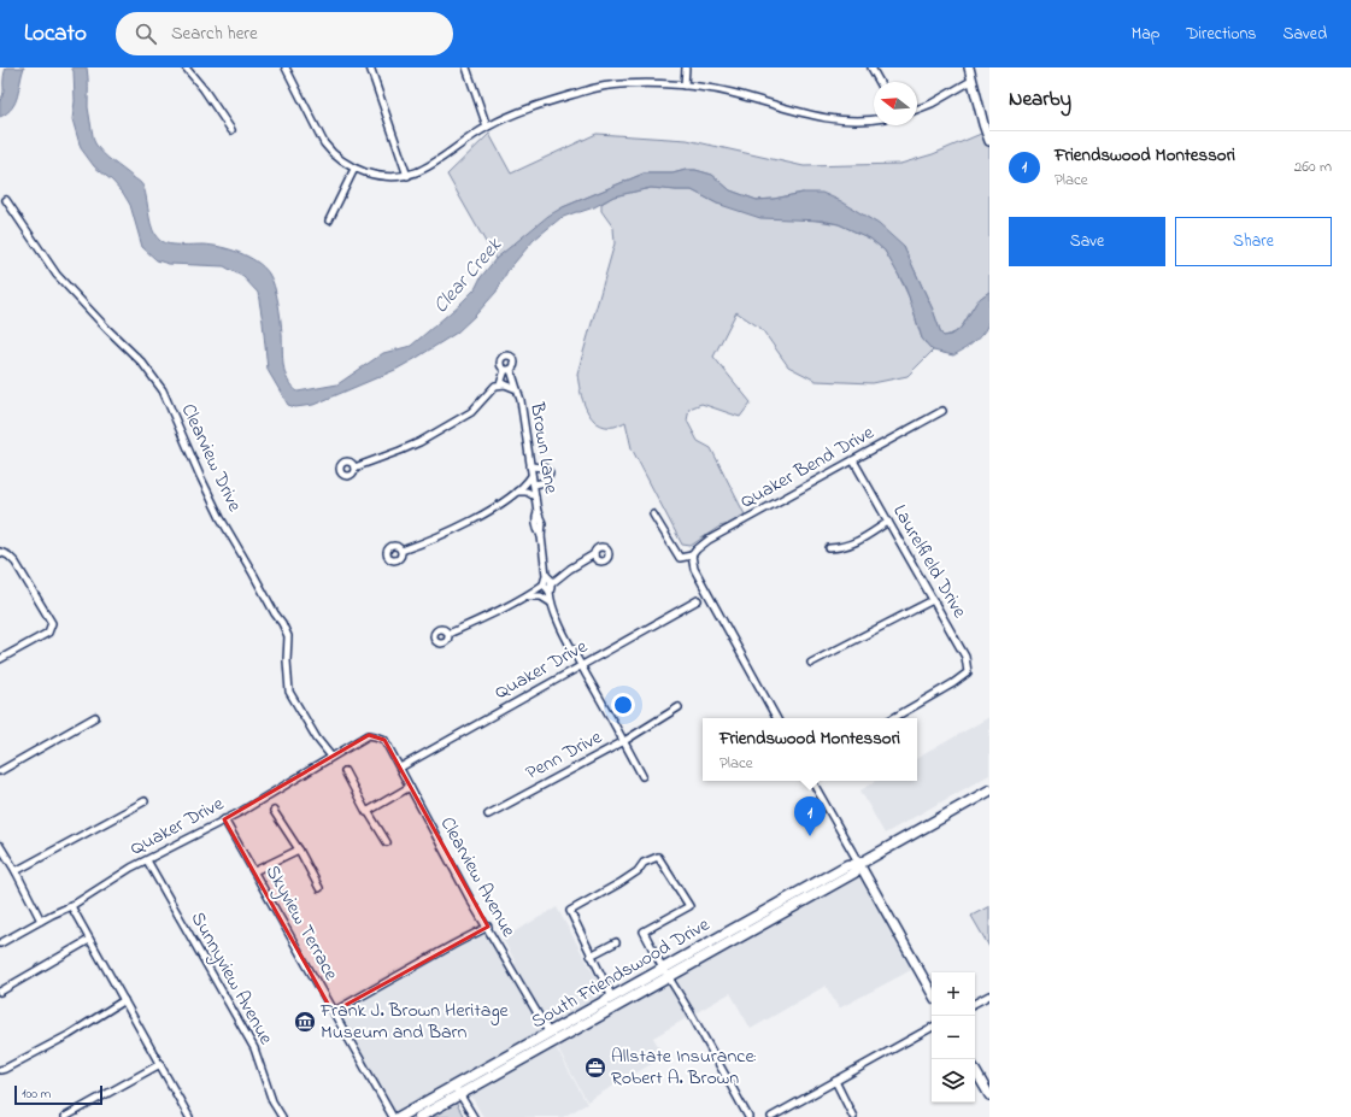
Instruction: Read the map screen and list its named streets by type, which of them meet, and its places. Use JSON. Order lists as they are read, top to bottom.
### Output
{
  "streets": {
    "main road": ["South Friendswood Drive"],
    "street": [
      "Brown Lane",
      "Clearview Drive",
      "Quaker Bend Drive",
      "Laurelfield Drive",
      "Quaker Drive",
      "Penn Drive",
      "Clearview Avenue",
      "Skyview Terrace",
      "Sunnyview Avenue"
    ]
  },
  "crossings": [
    ["Clearview Drive", "Quaker Drive"],
    ["Quaker Bend Drive", "Laurelfield Drive"],
    ["Quaker Drive", "Clearview Avenue"],
    ["Quaker Drive", "Skyview Terrace"],
    ["Quaker Drive", "Sunnyview Avenue"],
    ["Clearview Avenue", "South Friendswood Drive"]
  ],
  "water": ["Clear Creek"],
  "places": {
    "museum": ["Frank J. Brown Heritage Museum and Barn"],
    "office": ["Allstate Insurance: Robert A. Brown"]
  },
  "scale_bar": "100 m",
  "north": "left",
  "page": {
    "header": "Locato",
    "search": "Search here",
    "nav": ["Map", "Directions", "Saved"],
    "heading": "Nearby",
    "list": [
      {
        "mark": "1",
        "name": "Friendswood Montessori",
        "note": "Place",
        "value": "260 m"
      }
    ],
    "buttons": ["Save", "Share"],
    "popup": ["Friendswood Montessori", "Place"],
    "pins": "1",
    "map_buttons": ["+", "−"],
    "scale": "100 m"
  }
}
